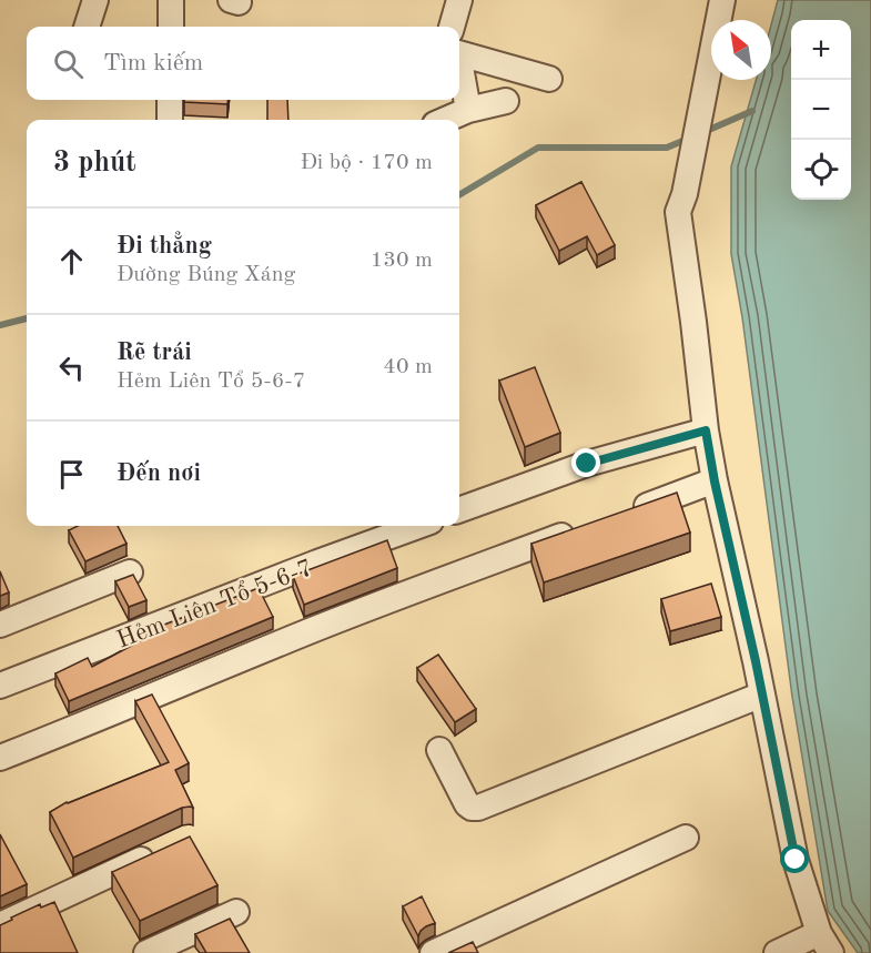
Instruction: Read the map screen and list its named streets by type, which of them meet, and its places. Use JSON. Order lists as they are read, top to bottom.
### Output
{
  "streets": {
    "street": ["Hẻm Liên Tổ 5-6-7"]
  },
  "north": "top left",
  "page": {
    "map_buttons": ["+", "−"],
    "search": "Tìm kiếm",
    "heading": ["3 phút", "Đi bộ · 170 m"],
    "list": [
      ["Đi thẳng", "Đường Búng Xáng", "130 m"],
      ["Rẽ trái", "Hẻm Liên Tổ 5-6-7", "40 m"],
      "Đến nơi"
    ]
  }
}
